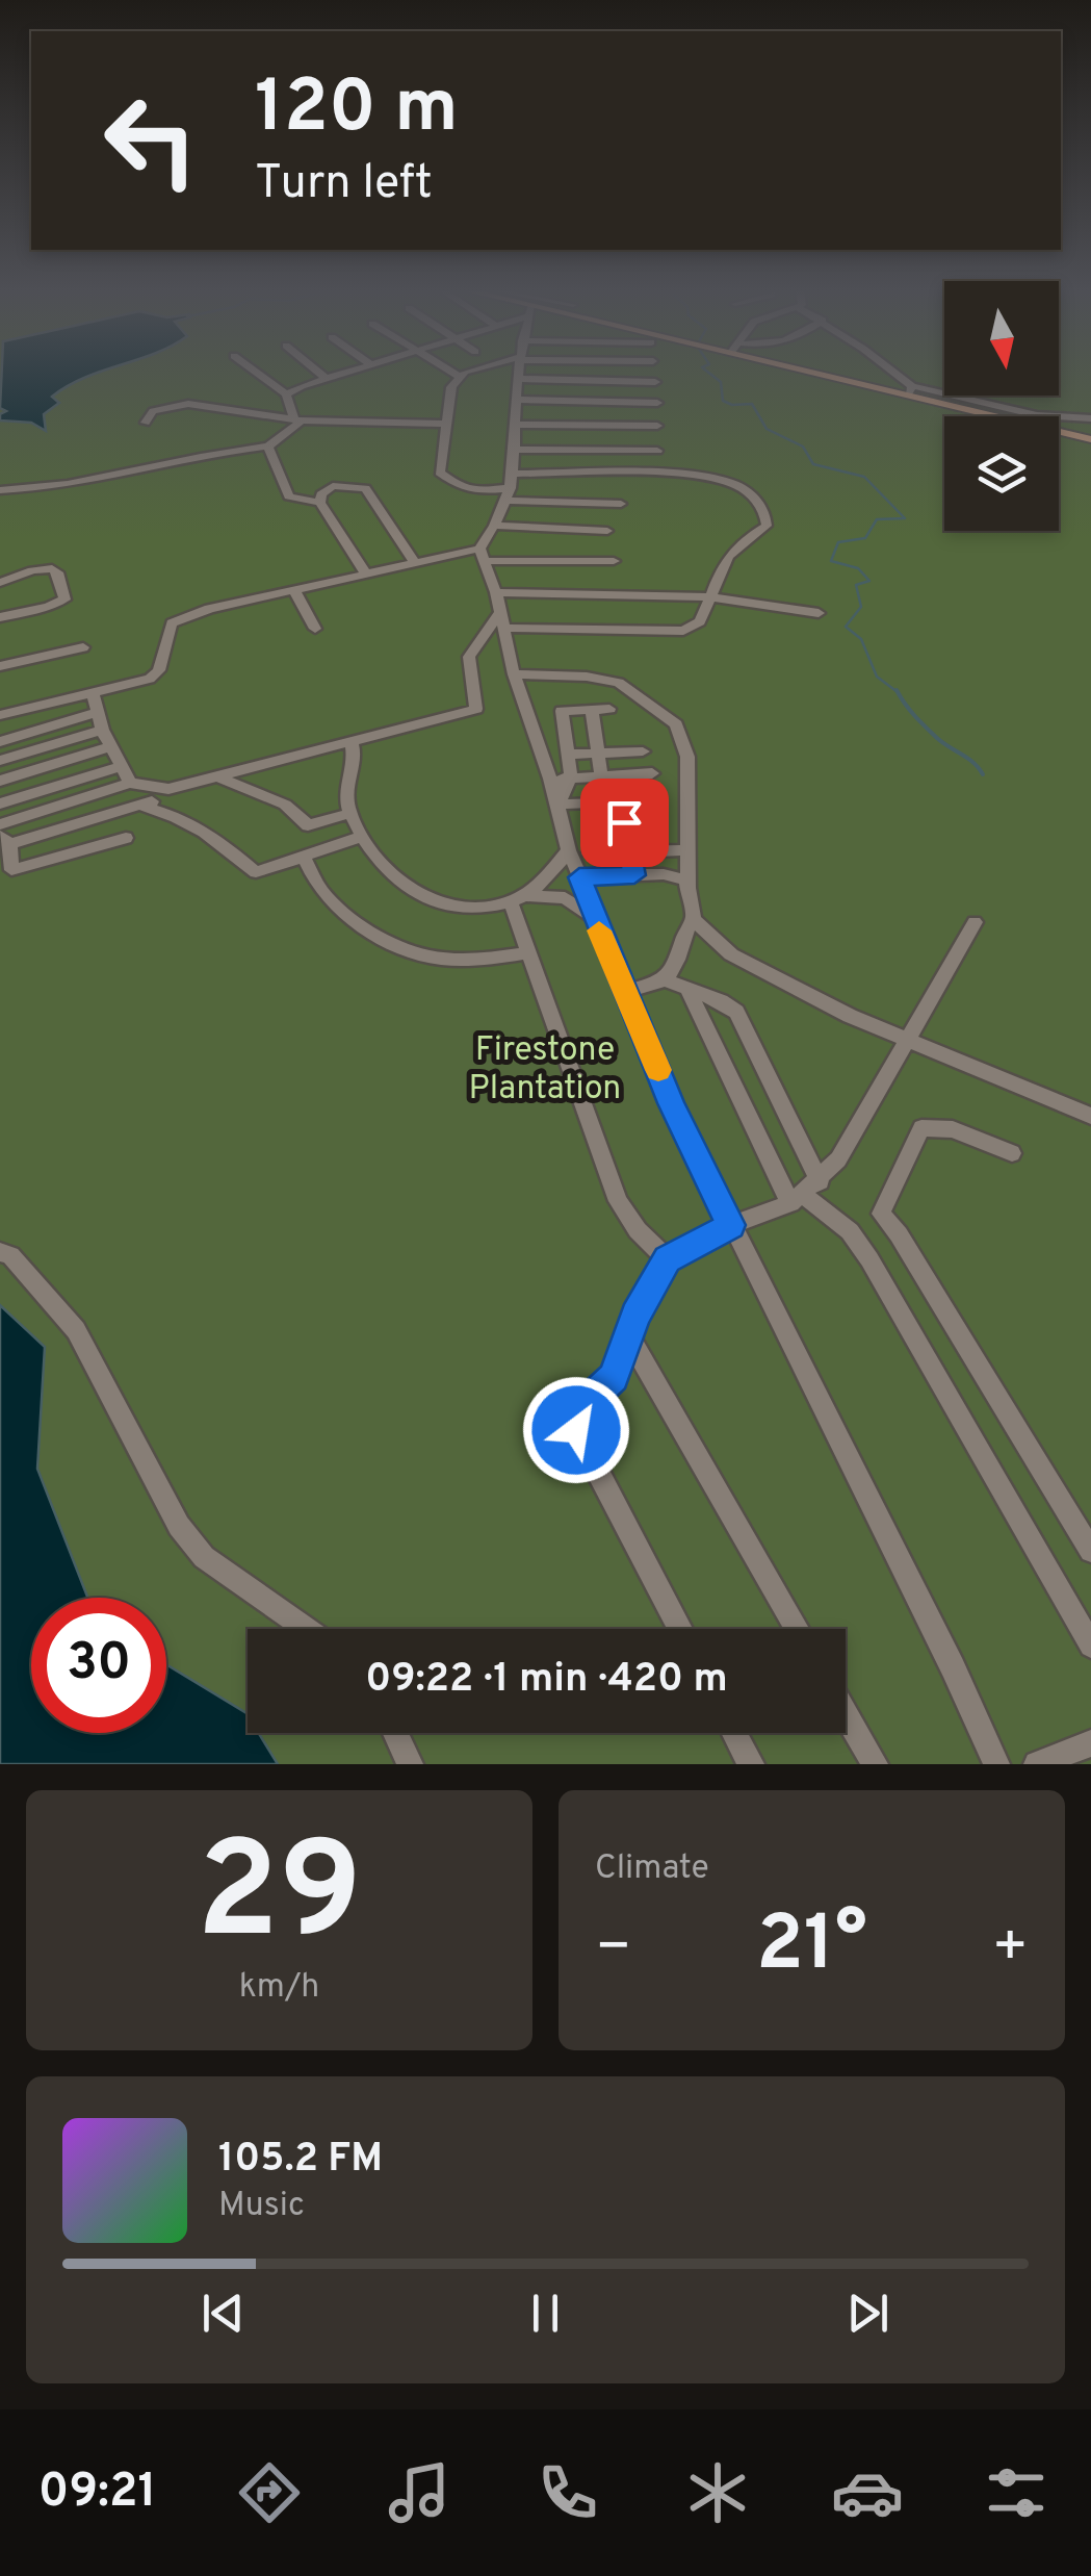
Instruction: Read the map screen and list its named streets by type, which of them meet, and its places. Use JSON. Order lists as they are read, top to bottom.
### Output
{
  "parks": ["Firestone Plantation"],
  "north": "bottom",
  "page": {
    "turn": ["120 m", "Turn left"],
    "limit": "30",
    "trip": "09:22 · 1 min · 420 m",
    "tile": [
      ["29", "km/h"],
      "Climate"
    ],
    "heat": ["−", "21°", "+"],
    "song": ["105.2 FM", "Music"],
    "tabs": "09:21"
  }
}
